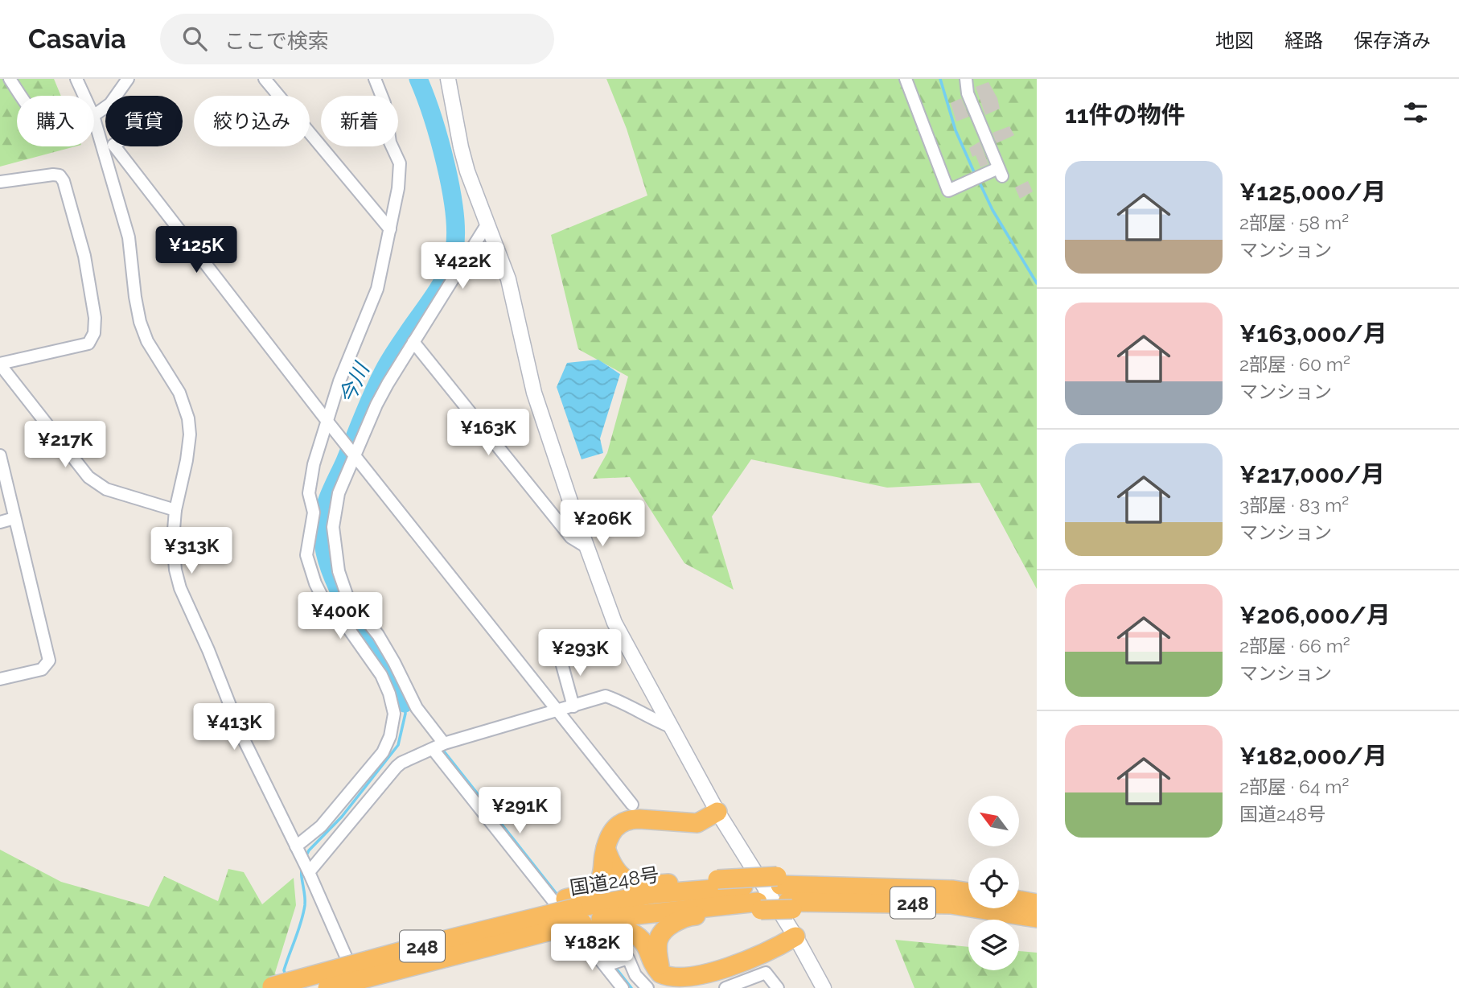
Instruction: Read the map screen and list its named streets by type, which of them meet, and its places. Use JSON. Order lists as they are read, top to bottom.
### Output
{
  "streets": {
    "highway": ["国道248号", "248"]
  },
  "crossings": [
    ["国道248号", "248"]
  ],
  "water": ["今川"],
  "north": "top left",
  "page": {
    "header": "Casavia",
    "search": "ここで検索",
    "nav": ["地図", "経路", "保存済み"],
    "heading": "11件の物件",
    "chip": [
      "購入",
      "賃貸",
      "絞り込み",
      "新着"
    ],
    "list": [
      {
        "name": "¥125,000/月",
        "note": "2部屋 · 58 m² · マンション"
      },
      {
        "name": "¥163,000/月",
        "note": "2部屋 · 60 m² · マンション"
      },
      {
        "name": "¥217,000/月",
        "note": "3部屋 · 83 m² · マンション"
      },
      {
        "name": "¥206,000/月",
        "note": "2部屋 · 66 m² · マンション"
      },
      {
        "name": "¥182,000/月",
        "note": "2部屋 · 64 m² · 国道248号"
      }
    ],
    "price": [
      "¥125K",
      "¥422K",
      "¥163K",
      "¥217K",
      "¥206K",
      "¥313K",
      "¥400K",
      "¥293K",
      "¥413K",
      "¥291K",
      "¥182K"
    ]
  }
}
